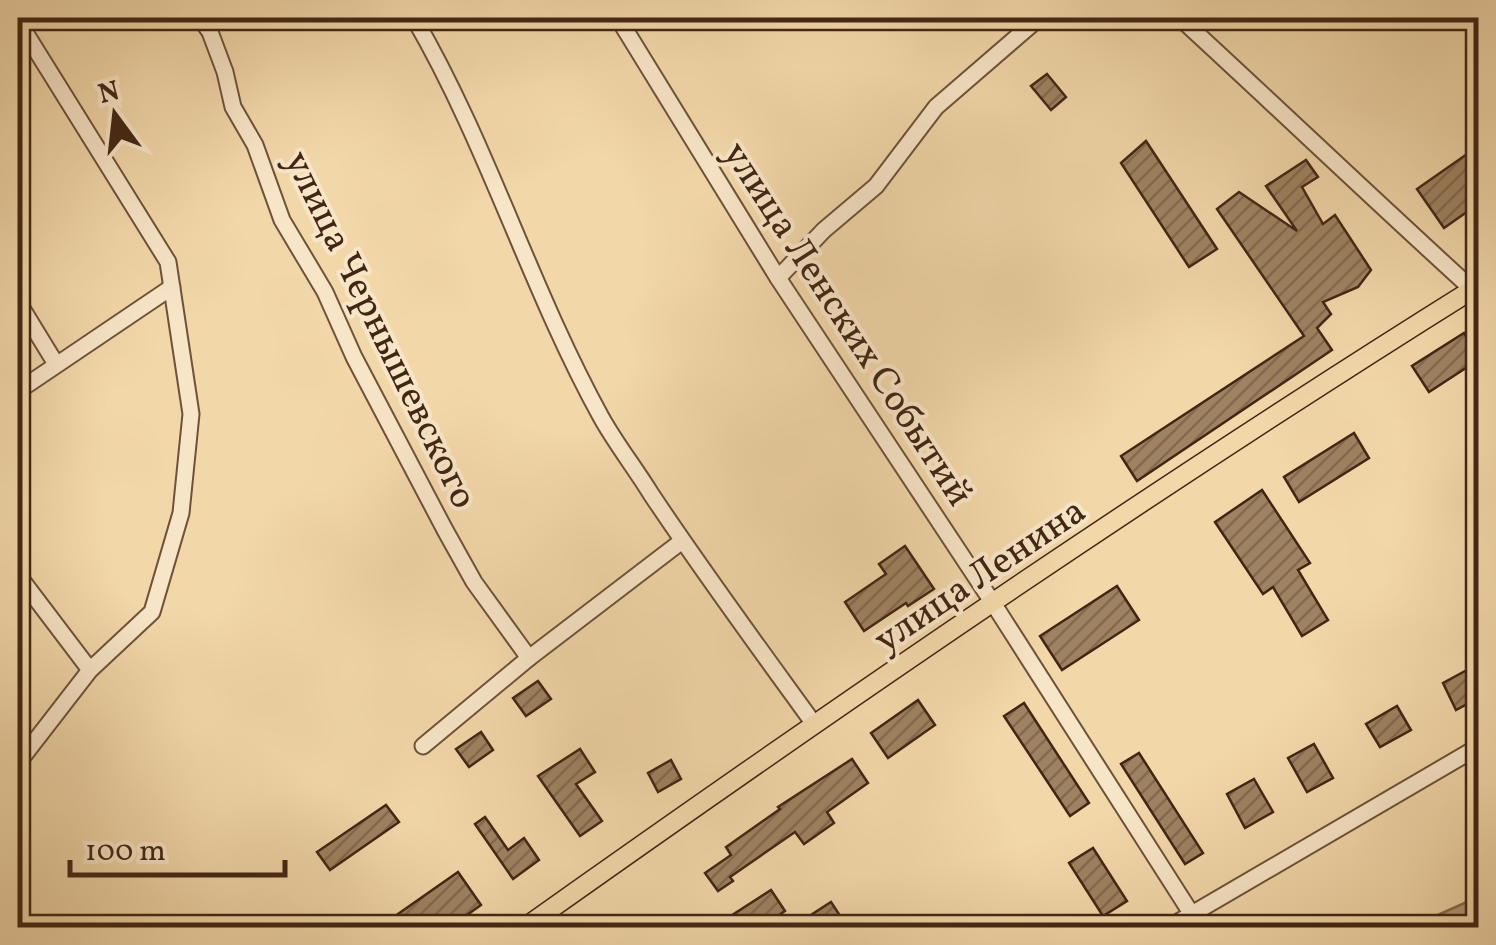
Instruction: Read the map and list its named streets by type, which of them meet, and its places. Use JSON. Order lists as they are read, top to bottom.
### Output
{
  "streets": {
    "main road": ["улица Ленина"],
    "street": ["улица Ленских Событий", "улица Чернышевского"]
  },
  "crossings": [
    ["улица Ленских Событий", "улица Ленина"]
  ],
  "scale_bar": "100 m",
  "north": "top"
}
